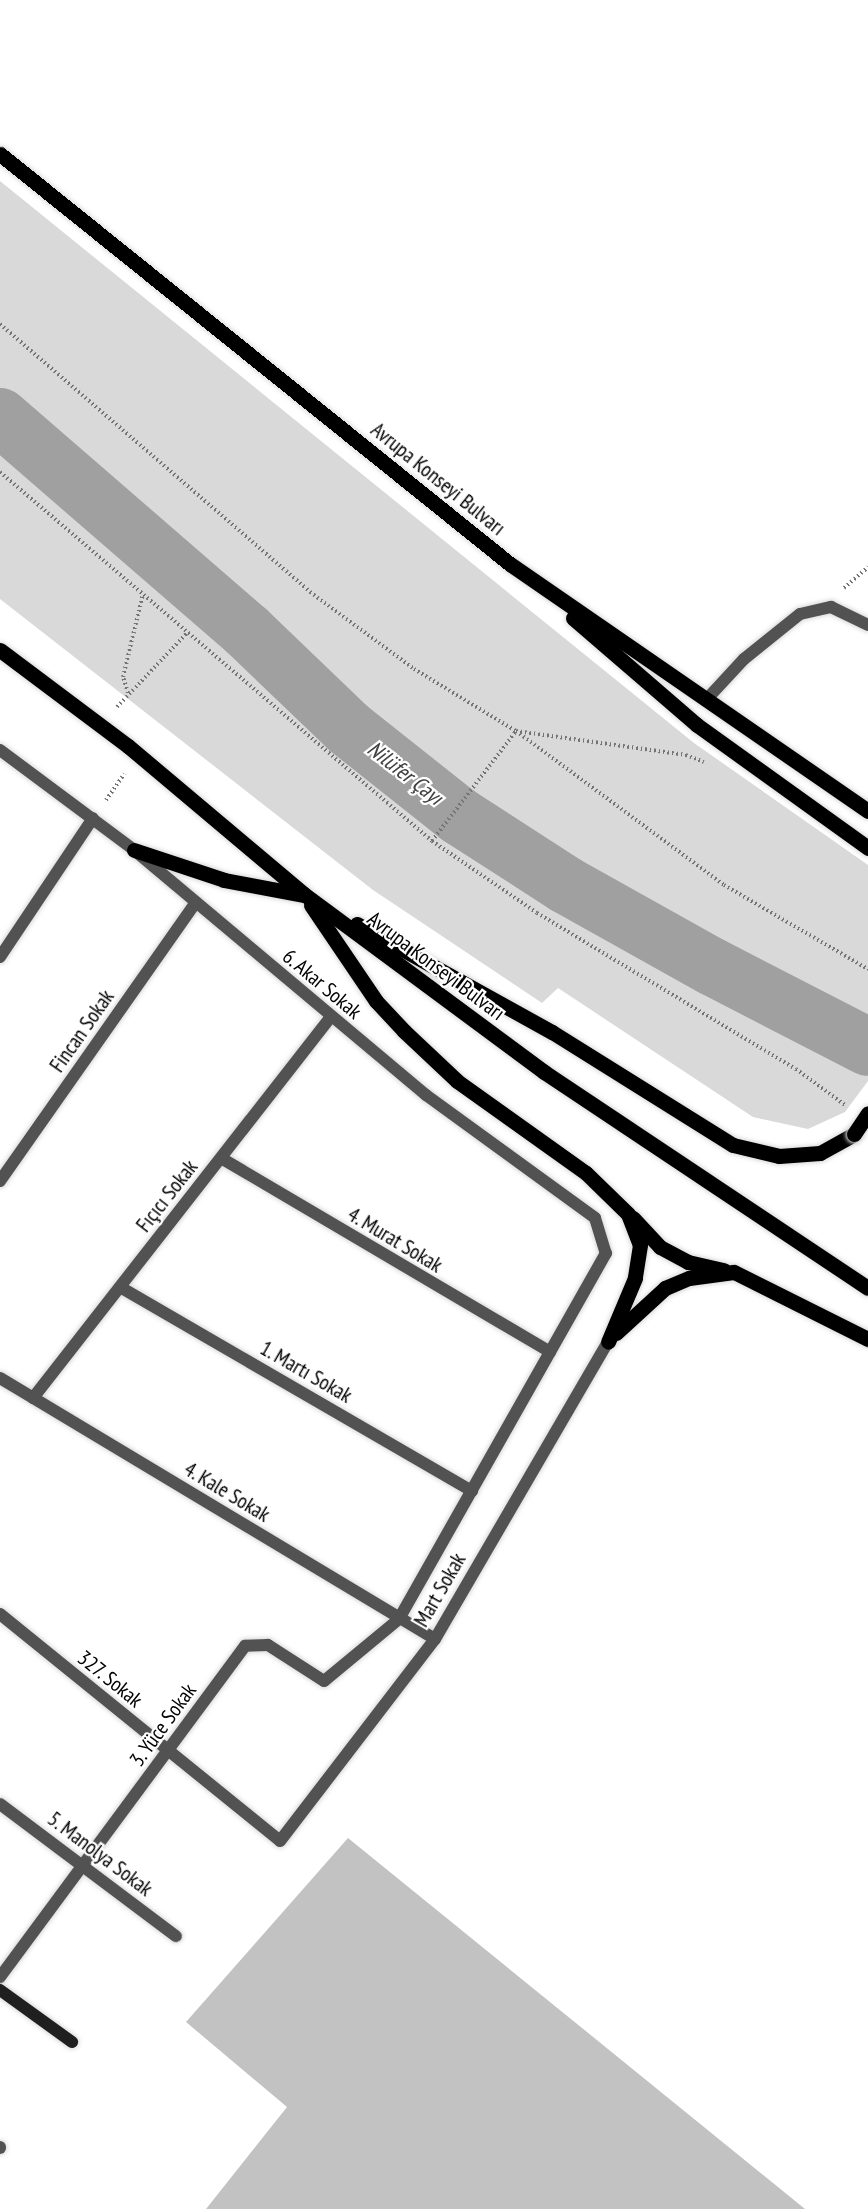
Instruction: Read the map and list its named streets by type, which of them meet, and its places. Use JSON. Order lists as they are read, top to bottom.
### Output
{
  "streets": {
    "main road": ["Avrupa Konseyi Bulvarı"],
    "street": [
      "6. Akar Sokak",
      "Fincan Sokak",
      "Fıçıcı Sokak",
      "4. Murat Sokak",
      "1. Martı Sokak",
      "4. Kale Sokak",
      "Mart Sokak",
      "327. Sokak",
      "3. Yüce Sokak",
      "5. Manolya Sokak"
    ]
  },
  "crossings": [
    ["6. Akar Sokak", "Fincan Sokak"],
    ["6. Akar Sokak", "Fıçıcı Sokak"],
    ["6. Akar Sokak", "Mart Sokak"],
    ["Fıçıcı Sokak", "4. Murat Sokak"],
    ["Fıçıcı Sokak", "1. Martı Sokak"],
    ["Fıçıcı Sokak", "4. Kale Sokak"],
    ["4. Murat Sokak", "Mart Sokak"],
    ["1. Martı Sokak", "Mart Sokak"],
    ["4. Kale Sokak", "Mart Sokak"],
    ["4. Kale Sokak", "3. Yüce Sokak"],
    ["Mart Sokak", "327. Sokak"],
    ["Mart Sokak", "3. Yüce Sokak"],
    ["327. Sokak", "3. Yüce Sokak"],
    ["3. Yüce Sokak", "5. Manolya Sokak"]
  ],
  "water": ["Nilüfer Çayı"]
}
